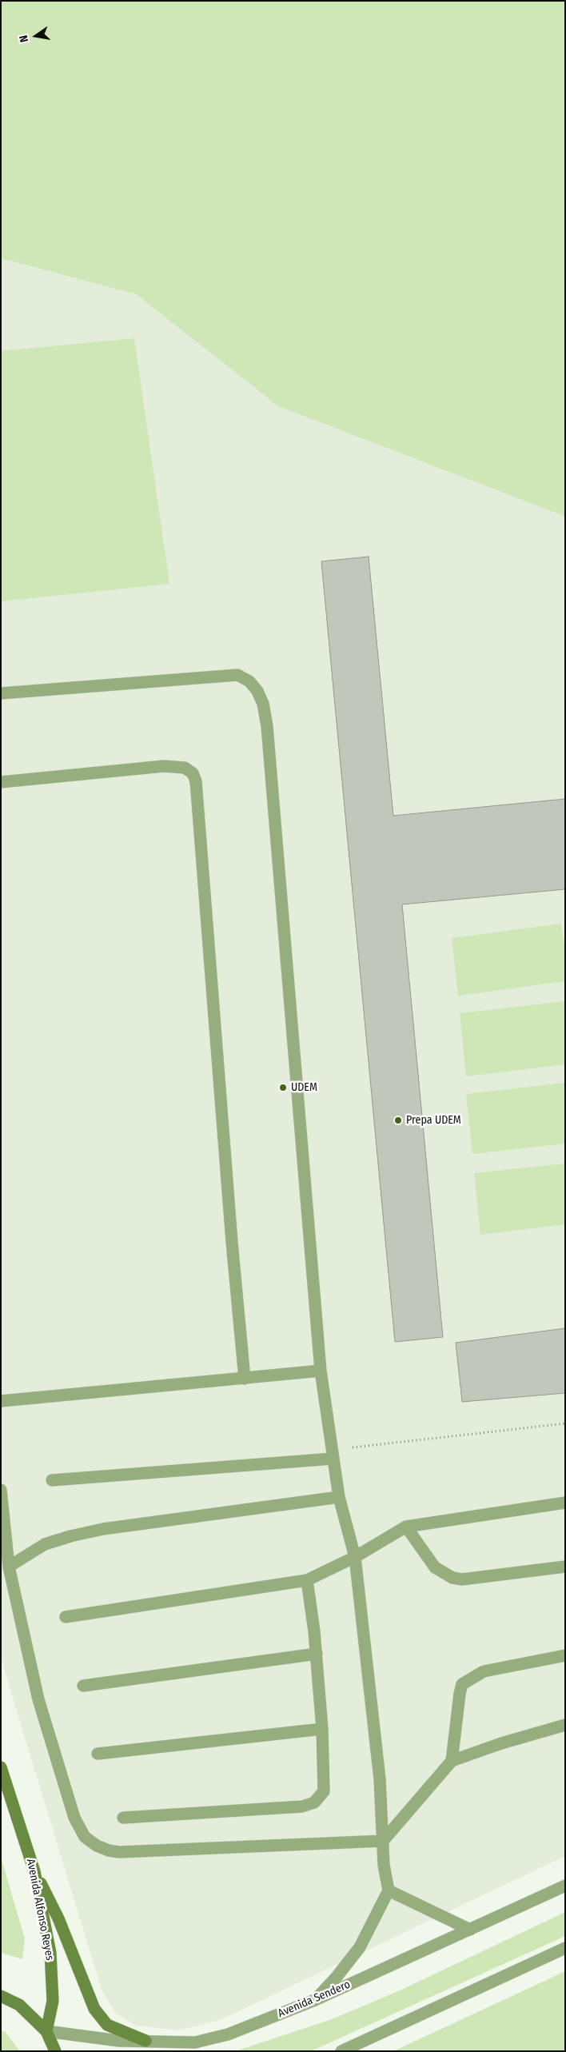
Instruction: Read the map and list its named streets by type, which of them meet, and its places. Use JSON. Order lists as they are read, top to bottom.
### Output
{
  "streets": {
    "main road": ["Avenida Alfonso Reyes"],
    "street": ["Avenida Sendero"]
  },
  "crossings": [
    ["Avenida Alfonso Reyes", "Avenida Sendero"]
  ],
  "places": ["UDEM", "Prepa UDEM"],
  "north": "left"
}
